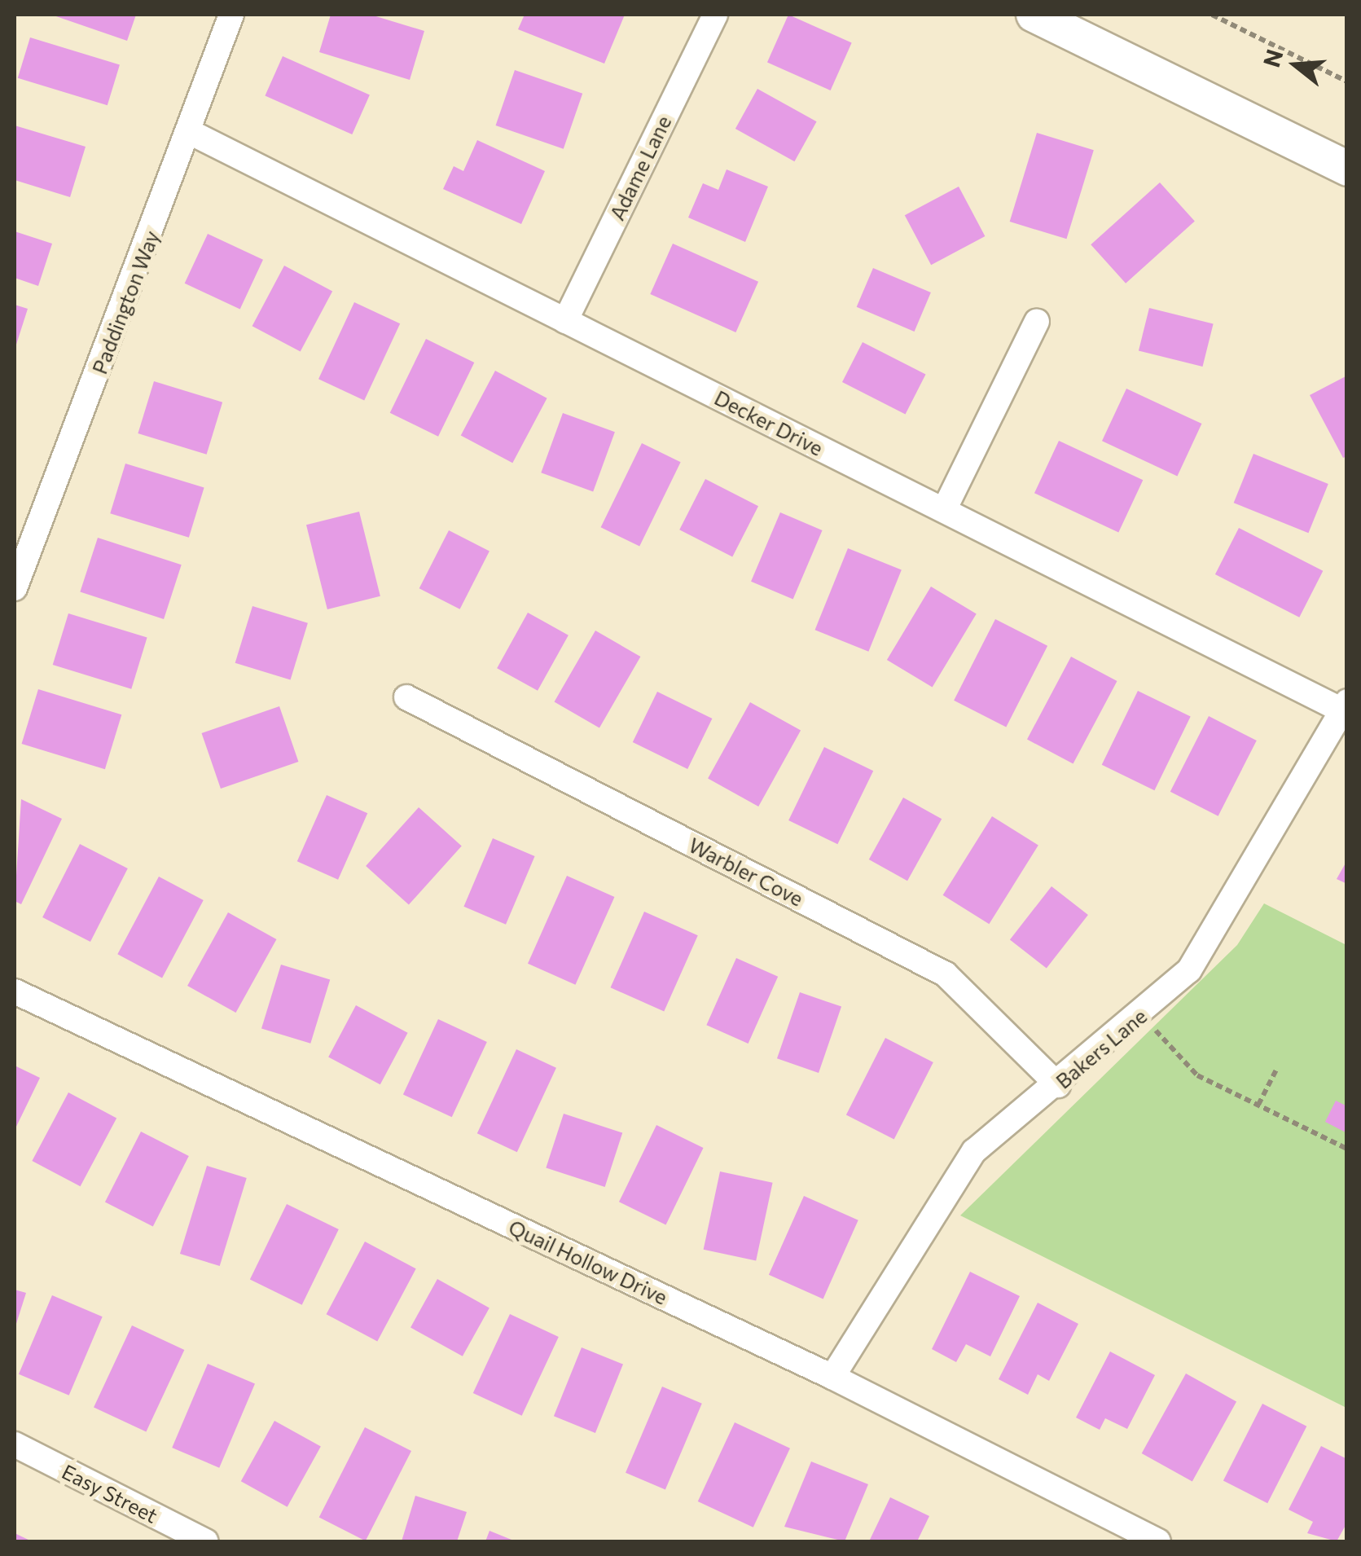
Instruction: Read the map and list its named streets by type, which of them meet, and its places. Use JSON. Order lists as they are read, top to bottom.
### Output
{
  "streets": {
    "street": [
      "Adame Lane",
      "Paddington Way",
      "Decker Drive",
      "Warbler Cove",
      "Bakers Lane",
      "Quail Hollow Drive",
      "Easy Street"
    ]
  },
  "crossings": [
    ["Adame Lane", "Decker Drive"],
    ["Paddington Way", "Decker Drive"],
    ["Decker Drive", "Bakers Lane"],
    ["Warbler Cove", "Bakers Lane"],
    ["Bakers Lane", "Quail Hollow Drive"]
  ],
  "north": "left"
}
